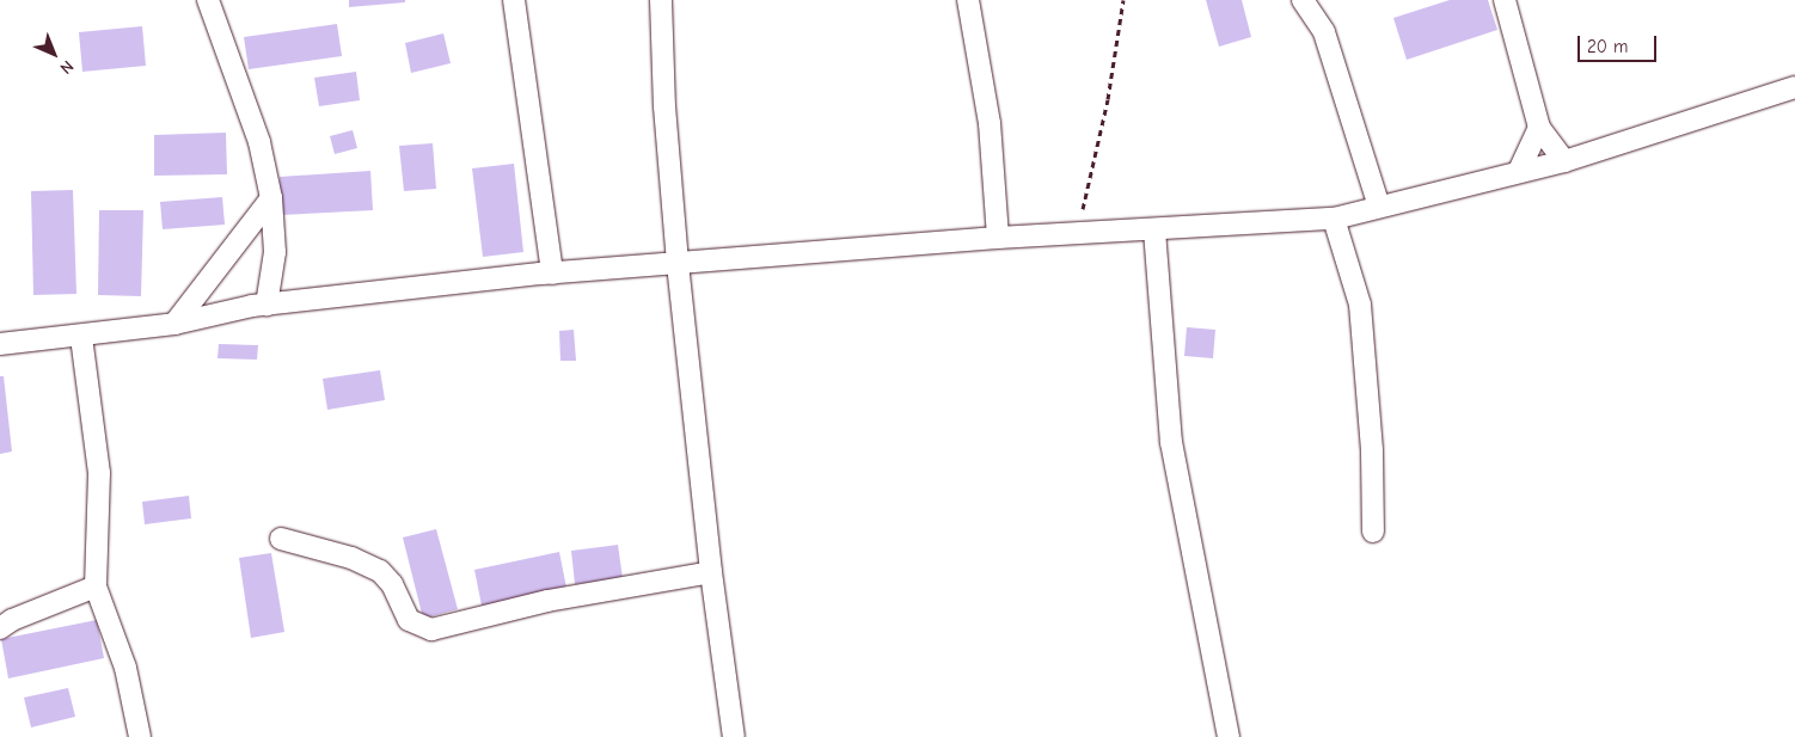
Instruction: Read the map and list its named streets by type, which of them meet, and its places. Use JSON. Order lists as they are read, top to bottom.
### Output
{
  "scale_bar": "20 m",
  "north": "bottom right"
}
